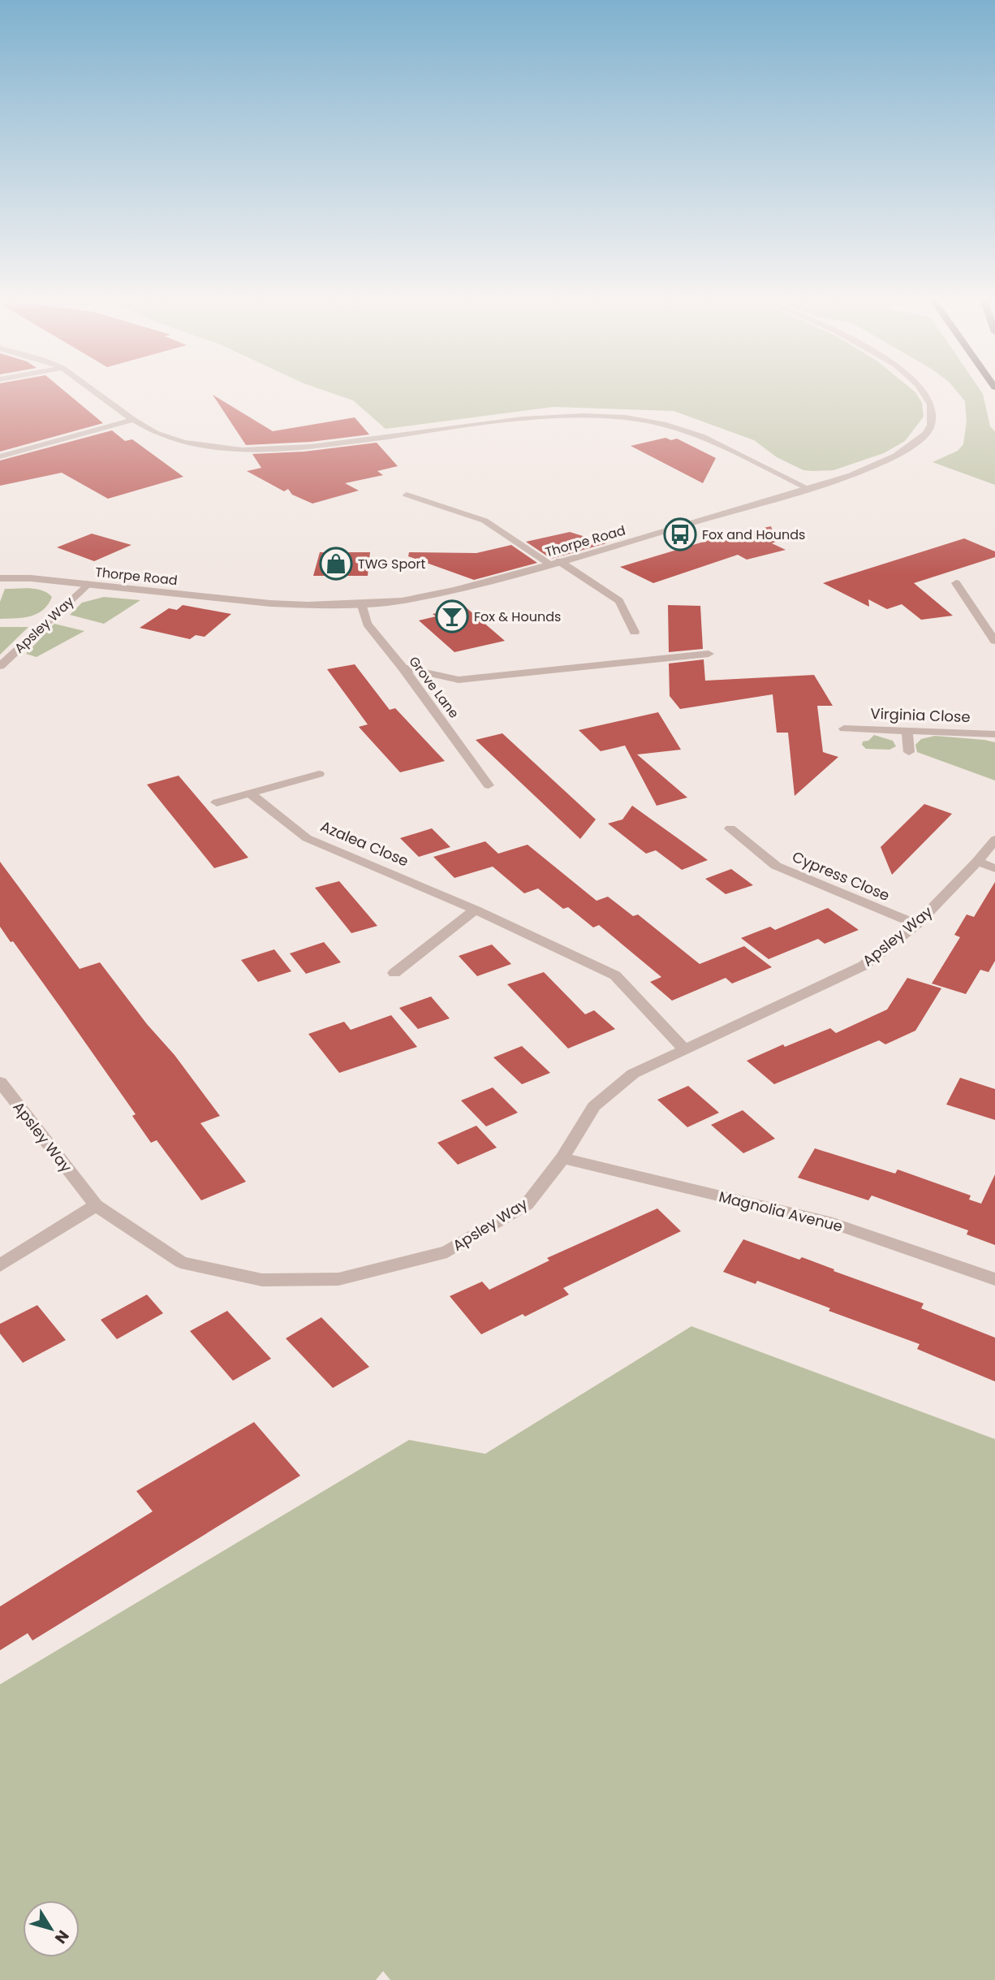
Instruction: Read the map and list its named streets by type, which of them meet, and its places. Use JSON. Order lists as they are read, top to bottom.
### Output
{
  "streets": {
    "street": [
      "Thorpe Road",
      "Apsley Way",
      "Grove Lane",
      "Virginia Close",
      "Azalea Close",
      "Cypress Close",
      "Magnolia Avenue"
    ]
  },
  "crossings": [
    ["Thorpe Road", "Apsley Way"],
    ["Thorpe Road", "Grove Lane"],
    ["Apsley Way", "Azalea Close"],
    ["Apsley Way", "Cypress Close"],
    ["Apsley Way", "Magnolia Avenue"]
  ],
  "places": {
    "bus stop": ["Fox and Hounds"],
    "shop": ["TWG Sport"],
    "bar": ["Fox & Hounds"]
  },
  "north": "bottom right"
}
